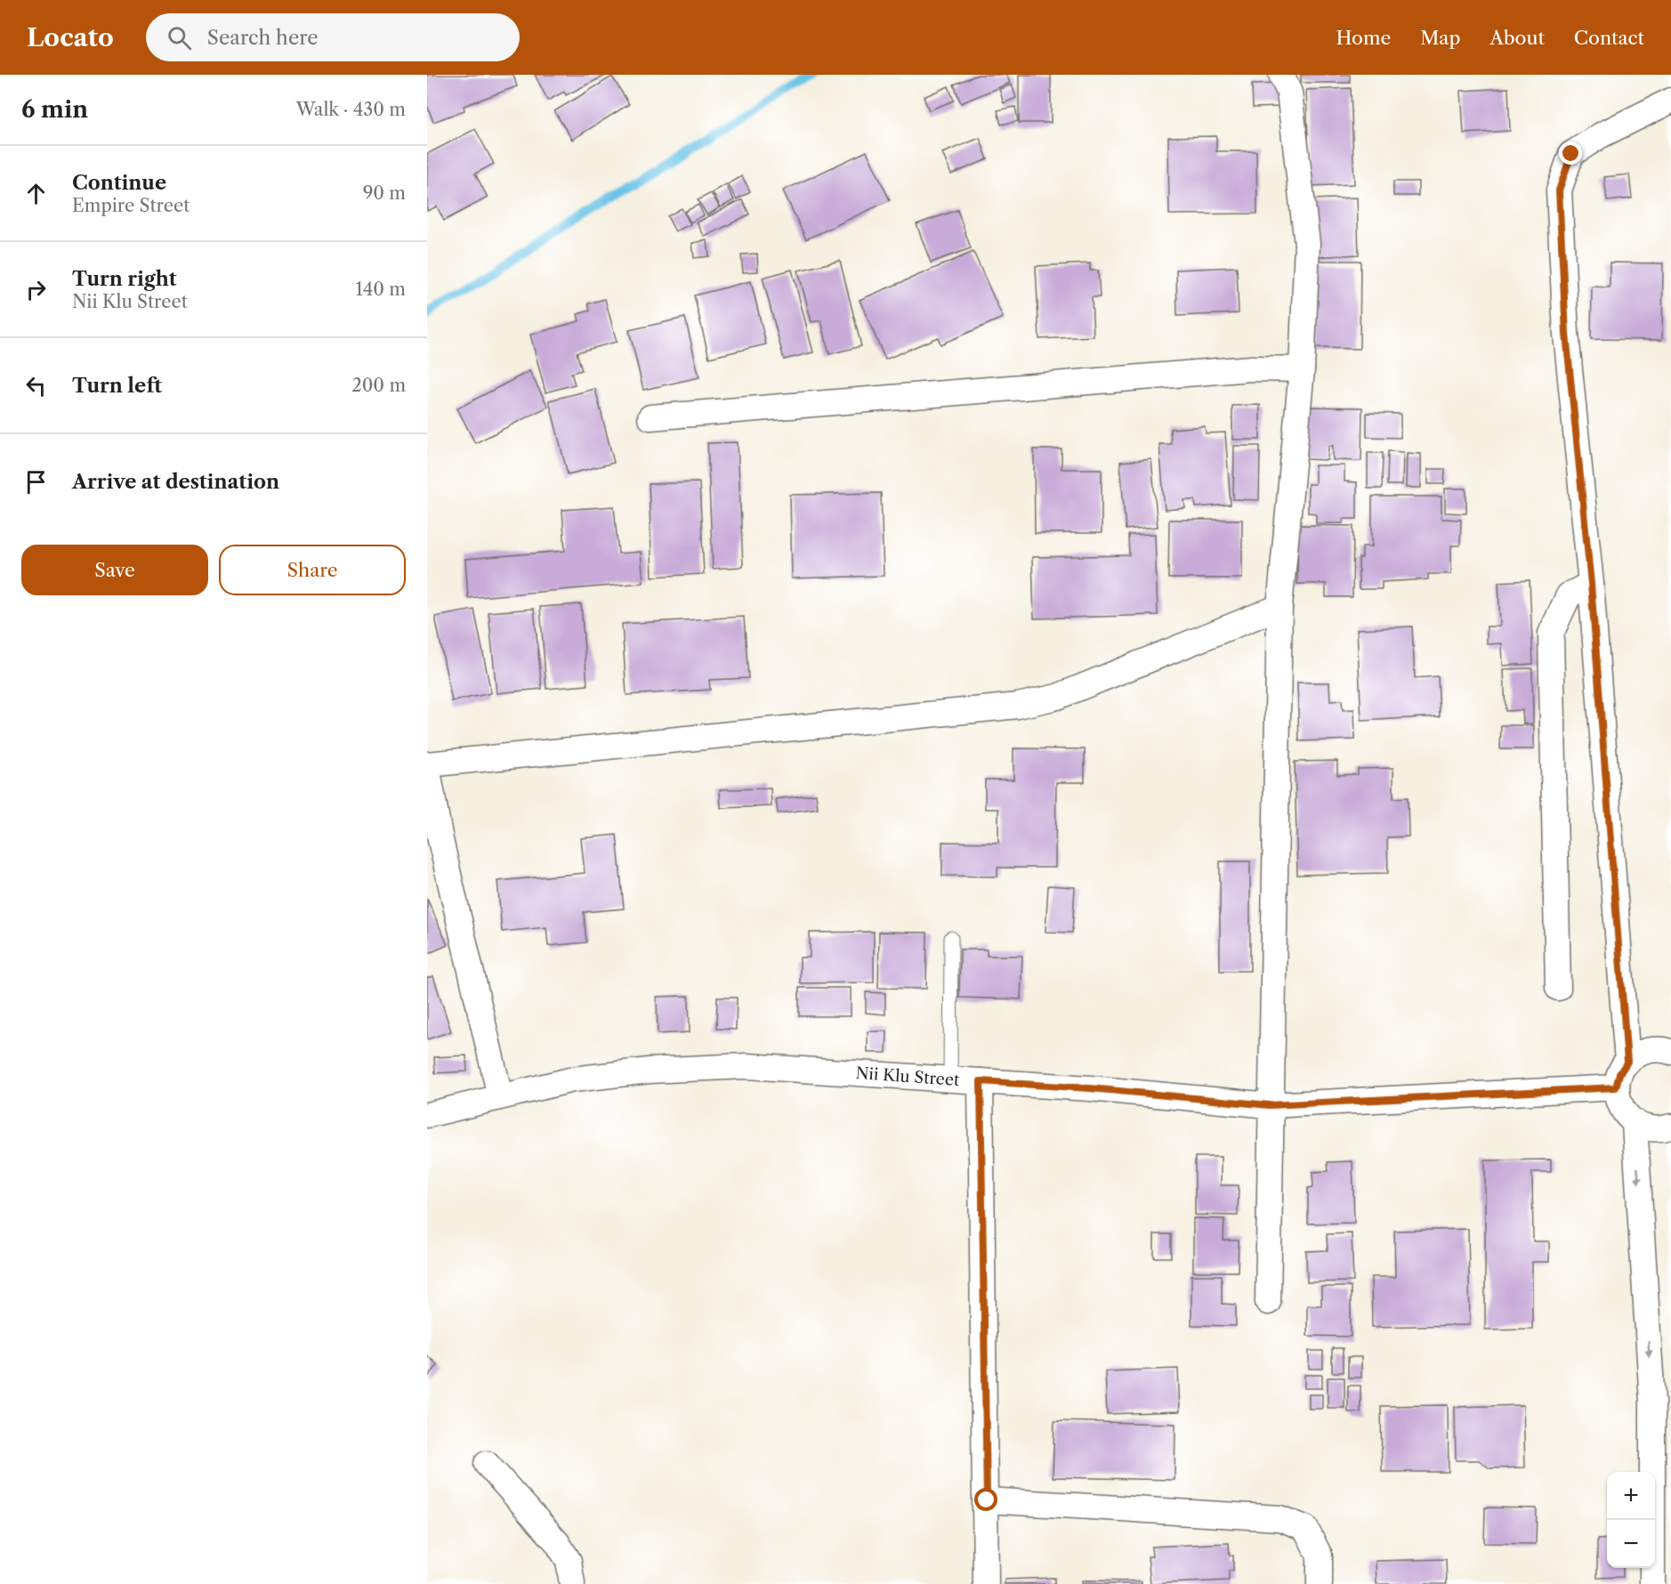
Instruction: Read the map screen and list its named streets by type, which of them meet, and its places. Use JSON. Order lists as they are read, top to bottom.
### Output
{
  "streets": {
    "street": ["Nii Klu Street"]
  },
  "page": {
    "header": "Locato",
    "search": "Search here",
    "nav": [
      "Home",
      "Map",
      "About",
      "Contact"
    ],
    "heading": ["6 min", "Walk · 430 m"],
    "list": [
      ["Continue", "Empire Street", "90 m"],
      ["Turn right", "Nii Klu Street", "140 m"],
      ["Turn left", "200 m"],
      "Arrive at destination"
    ],
    "buttons": ["Save", "Share"],
    "map_buttons": ["+", "−"]
  }
}
